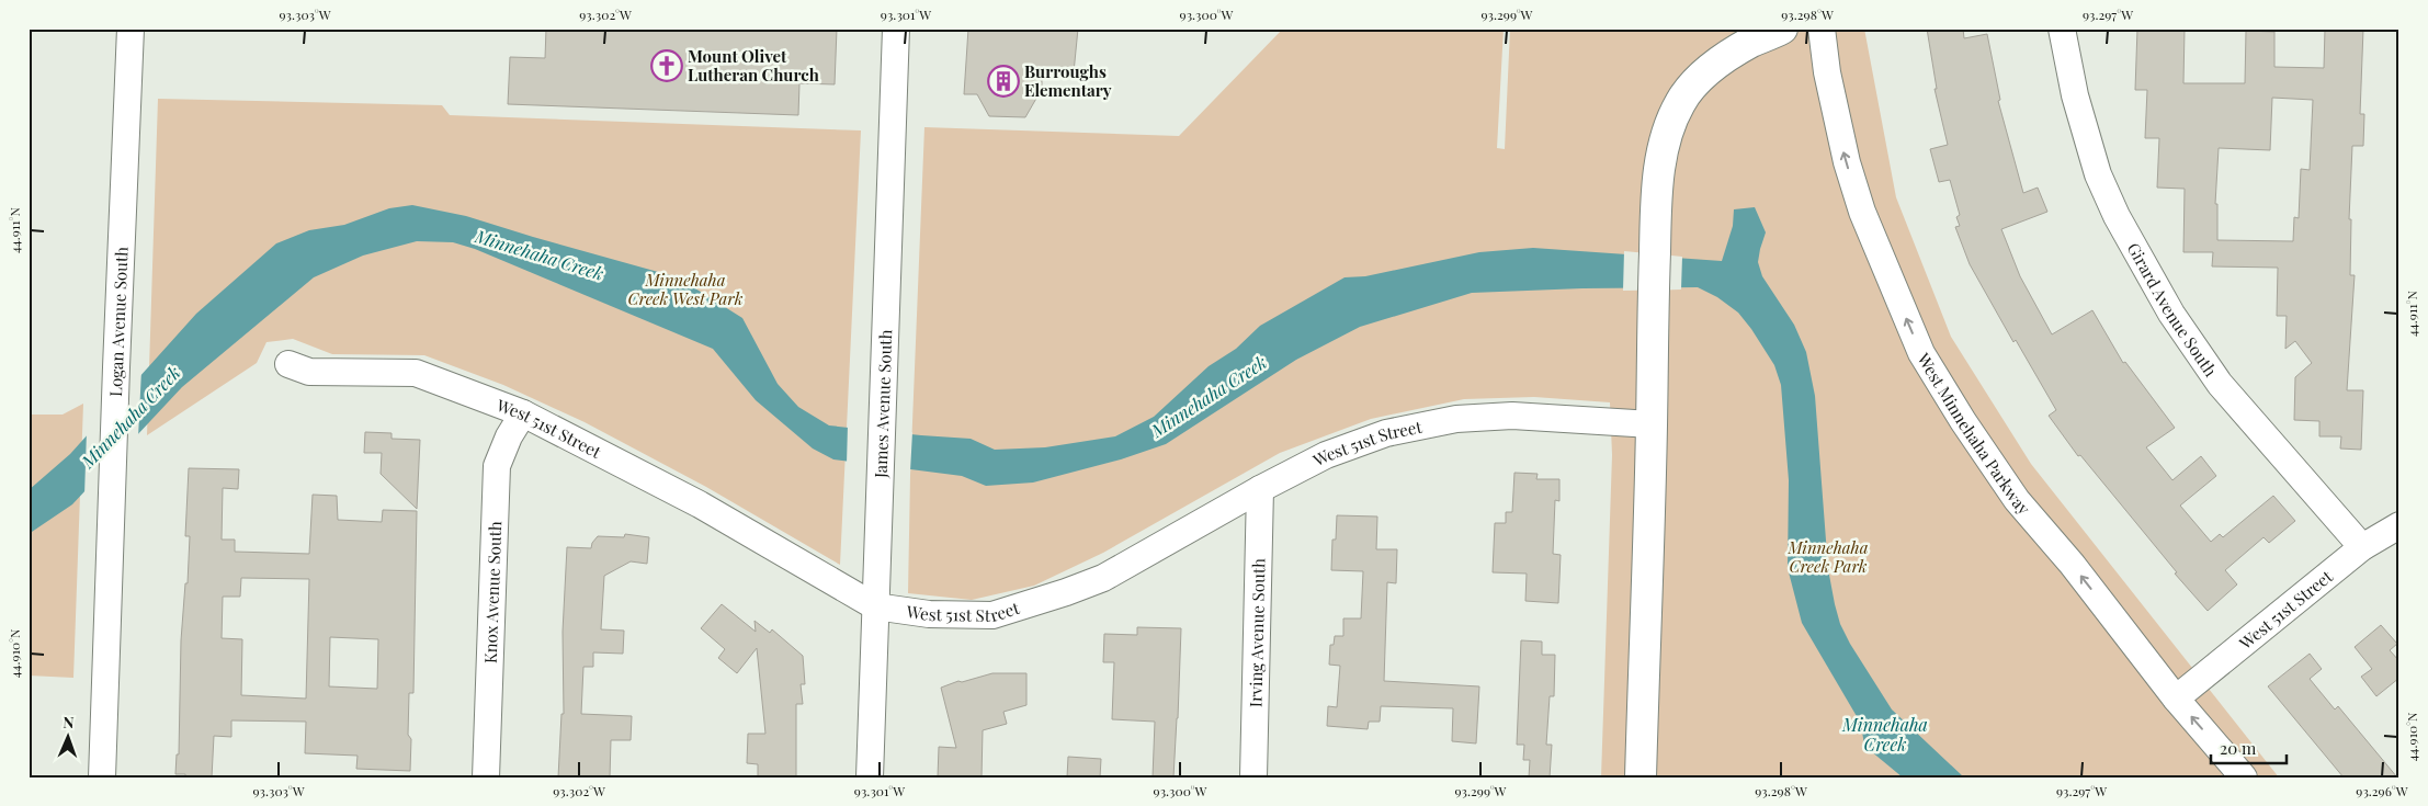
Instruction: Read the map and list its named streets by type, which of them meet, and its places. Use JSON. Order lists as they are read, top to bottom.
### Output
{
  "streets": {
    "street": [
      "Girard Avenue South",
      "Logan Avenue South",
      "James Avenue South",
      "West 51st Street",
      "West Minnehaha Parkway",
      "Knox Avenue South",
      "Irving Avenue South"
    ]
  },
  "crossings": [
    ["Girard Avenue South", "West 51st Street"],
    ["James Avenue South", "West 51st Street"],
    ["West 51st Street", "West Minnehaha Parkway"],
    ["West 51st Street", "Knox Avenue South"],
    ["West 51st Street", "Irving Avenue South"]
  ],
  "one_way": ["West Minnehaha Parkway"],
  "water": ["Minnehaha Creek"],
  "parks": ["Minnehaha Creek West Park", "Minnehaha Creek Park"],
  "places": {
    "church": ["Mount Olivet Lutheran Church"],
    "building": ["Burroughs Elementary"]
  },
  "scale_bar": "20 m",
  "north": "top",
  "coordinates": [
    "93.303°W",
    "93.302°W",
    "93.301°W",
    "93.300°W",
    "93.299°W",
    "93.298°W",
    "93.297°W",
    "44.911°N",
    "44.910°N",
    "93.296°W"
  ]
}
